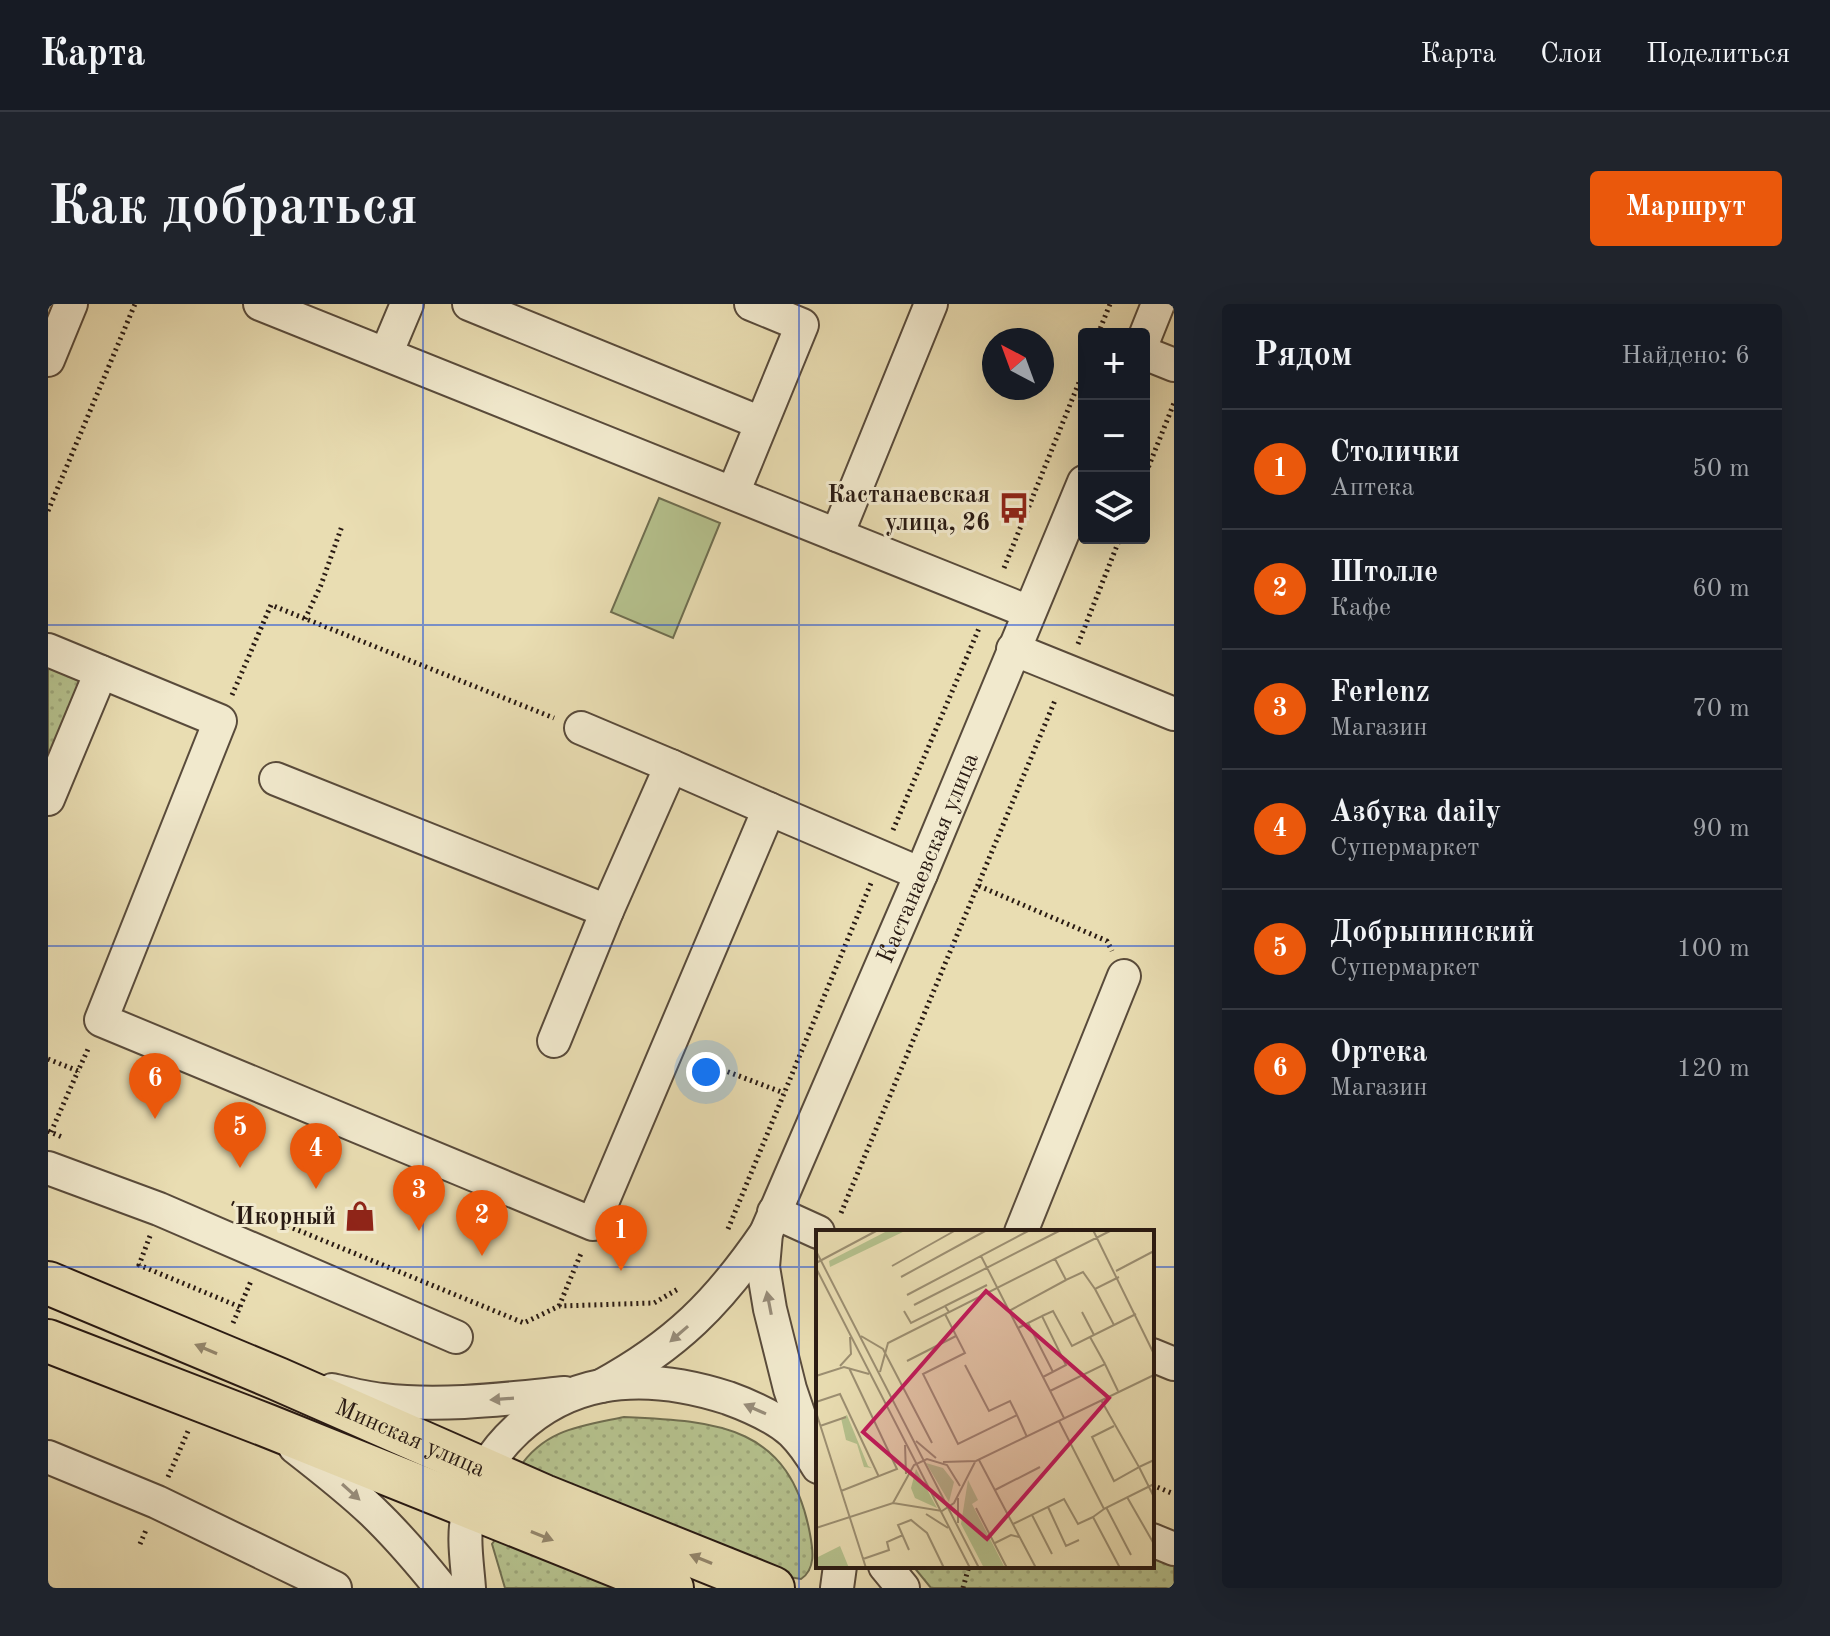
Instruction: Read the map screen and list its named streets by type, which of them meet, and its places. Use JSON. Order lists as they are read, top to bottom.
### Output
{
  "streets": {
    "main road": ["Минская улица"],
    "street": ["Кастанаевская улица"]
  },
  "crossings": [
    ["Кастанаевская улица", "Минская улица"]
  ],
  "places": {
    "bus stop": ["Кастанаевская улица, 26"],
    "shop": ["Икорный"]
  },
  "north": "top left",
  "page": {
    "header": "Карта",
    "nav": ["Карта", "Слои", "Поделиться"],
    "buttons": "Маршрут",
    "title": "Как добраться",
    "heading": ["Рядом", "Найдено: 6"],
    "map_buttons": ["+", "−"],
    "list": [
      {
        "mark": "1",
        "name": "Столички",
        "note": "Аптека",
        "value": "50 m"
      },
      {
        "mark": "2",
        "name": "Штолле",
        "note": "Кафе",
        "value": "60 m"
      },
      {
        "mark": "3",
        "name": "Ferlenz",
        "note": "Магазин",
        "value": "70 m"
      },
      {
        "mark": "4",
        "name": "Азбука daily",
        "note": "Супермаркет",
        "value": "90 m"
      },
      {
        "mark": "5",
        "name": "Добрынинский",
        "note": "Супермаркет",
        "value": "100 m"
      },
      {
        "mark": "6",
        "name": "Ортека",
        "note": "Магазин",
        "value": "120 m"
      }
    ],
    "pins": [
      "6",
      "5",
      "4",
      "3",
      "2",
      "1"
    ]
  }
}
